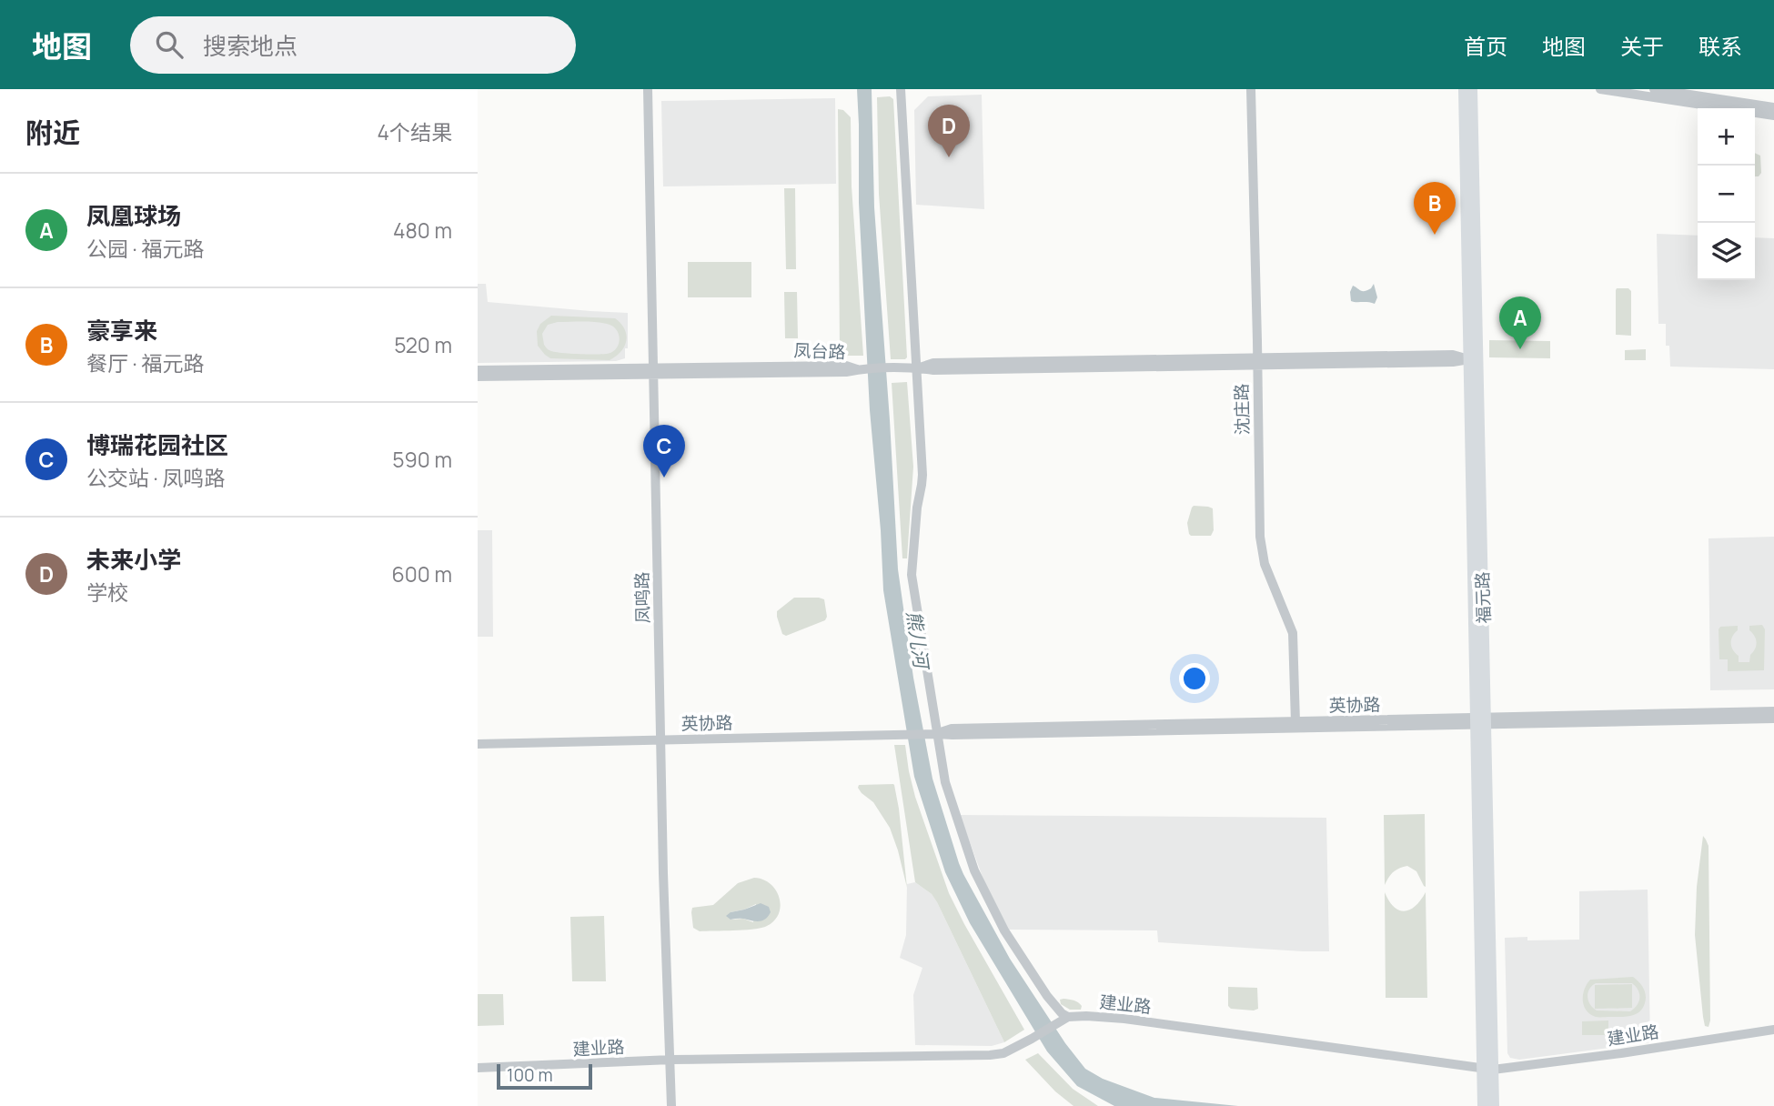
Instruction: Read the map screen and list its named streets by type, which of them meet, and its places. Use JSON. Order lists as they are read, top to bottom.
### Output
{
  "streets": {
    "main road": ["福元路"],
    "street": [
      "凤台路",
      "沈庄路",
      "凤鸣路",
      "英协路",
      "建业路"
    ]
  },
  "crossings": [
    ["凤台路", "沈庄路"],
    ["凤台路", "凤鸣路"],
    ["凤台路", "福元路"],
    ["沈庄路", "英协路"],
    ["凤鸣路", "英协路"],
    ["凤鸣路", "建业路"],
    ["福元路", "英协路"],
    ["福元路", "建业路"]
  ],
  "water": ["熊儿河"],
  "scale_bar": "100 m",
  "page": {
    "header": "地图",
    "search": "搜索地点",
    "nav": [
      "首页",
      "地图",
      "关于",
      "联系"
    ],
    "heading": ["附近", "4个结果"],
    "pins": [
      "D",
      "B",
      "A",
      "C"
    ],
    "map_buttons": ["+", "−"],
    "list": [
      {
        "mark": "A",
        "name": "凤凰球场",
        "note": "公园 · 福元路",
        "value": "480 m"
      },
      {
        "mark": "B",
        "name": "豪享来",
        "note": "餐厅 · 福元路",
        "value": "520 m"
      },
      {
        "mark": "C",
        "name": "博瑞花园社区",
        "note": "公交站 · 凤鸣路",
        "value": "590 m"
      },
      {
        "mark": "D",
        "name": "未来小学",
        "note": "学校",
        "value": "600 m"
      }
    ],
    "scale": "100 m"
  }
}
